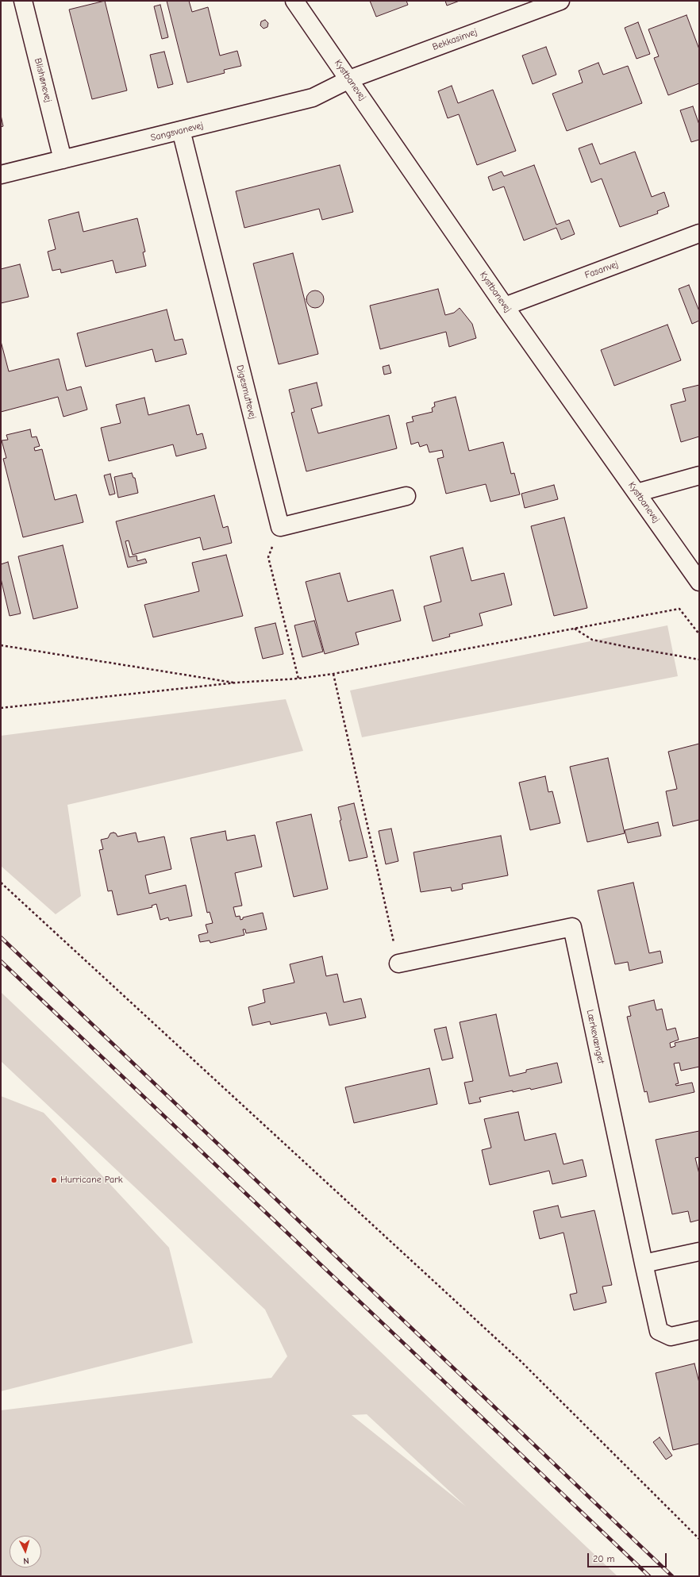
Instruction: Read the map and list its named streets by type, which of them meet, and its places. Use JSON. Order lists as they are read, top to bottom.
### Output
{
  "streets": {
    "street": [
      "Bekkasinvej",
      "Blishønevej",
      "Kystbanevej",
      "Sangsvanevej",
      "Fasanvej",
      "Digesmuttevej",
      "Lærkevænget"
    ]
  },
  "crossings": [
    ["Bekkasinvej", "Kystbanevej"],
    ["Bekkasinvej", "Sangsvanevej"],
    ["Blishønevej", "Sangsvanevej"],
    ["Kystbanevej", "Sangsvanevej"],
    ["Kystbanevej", "Fasanvej"],
    ["Sangsvanevej", "Digesmuttevej"]
  ],
  "places": ["Hurricane Park"],
  "scale_bar": "20 m",
  "north": "bottom"
}
